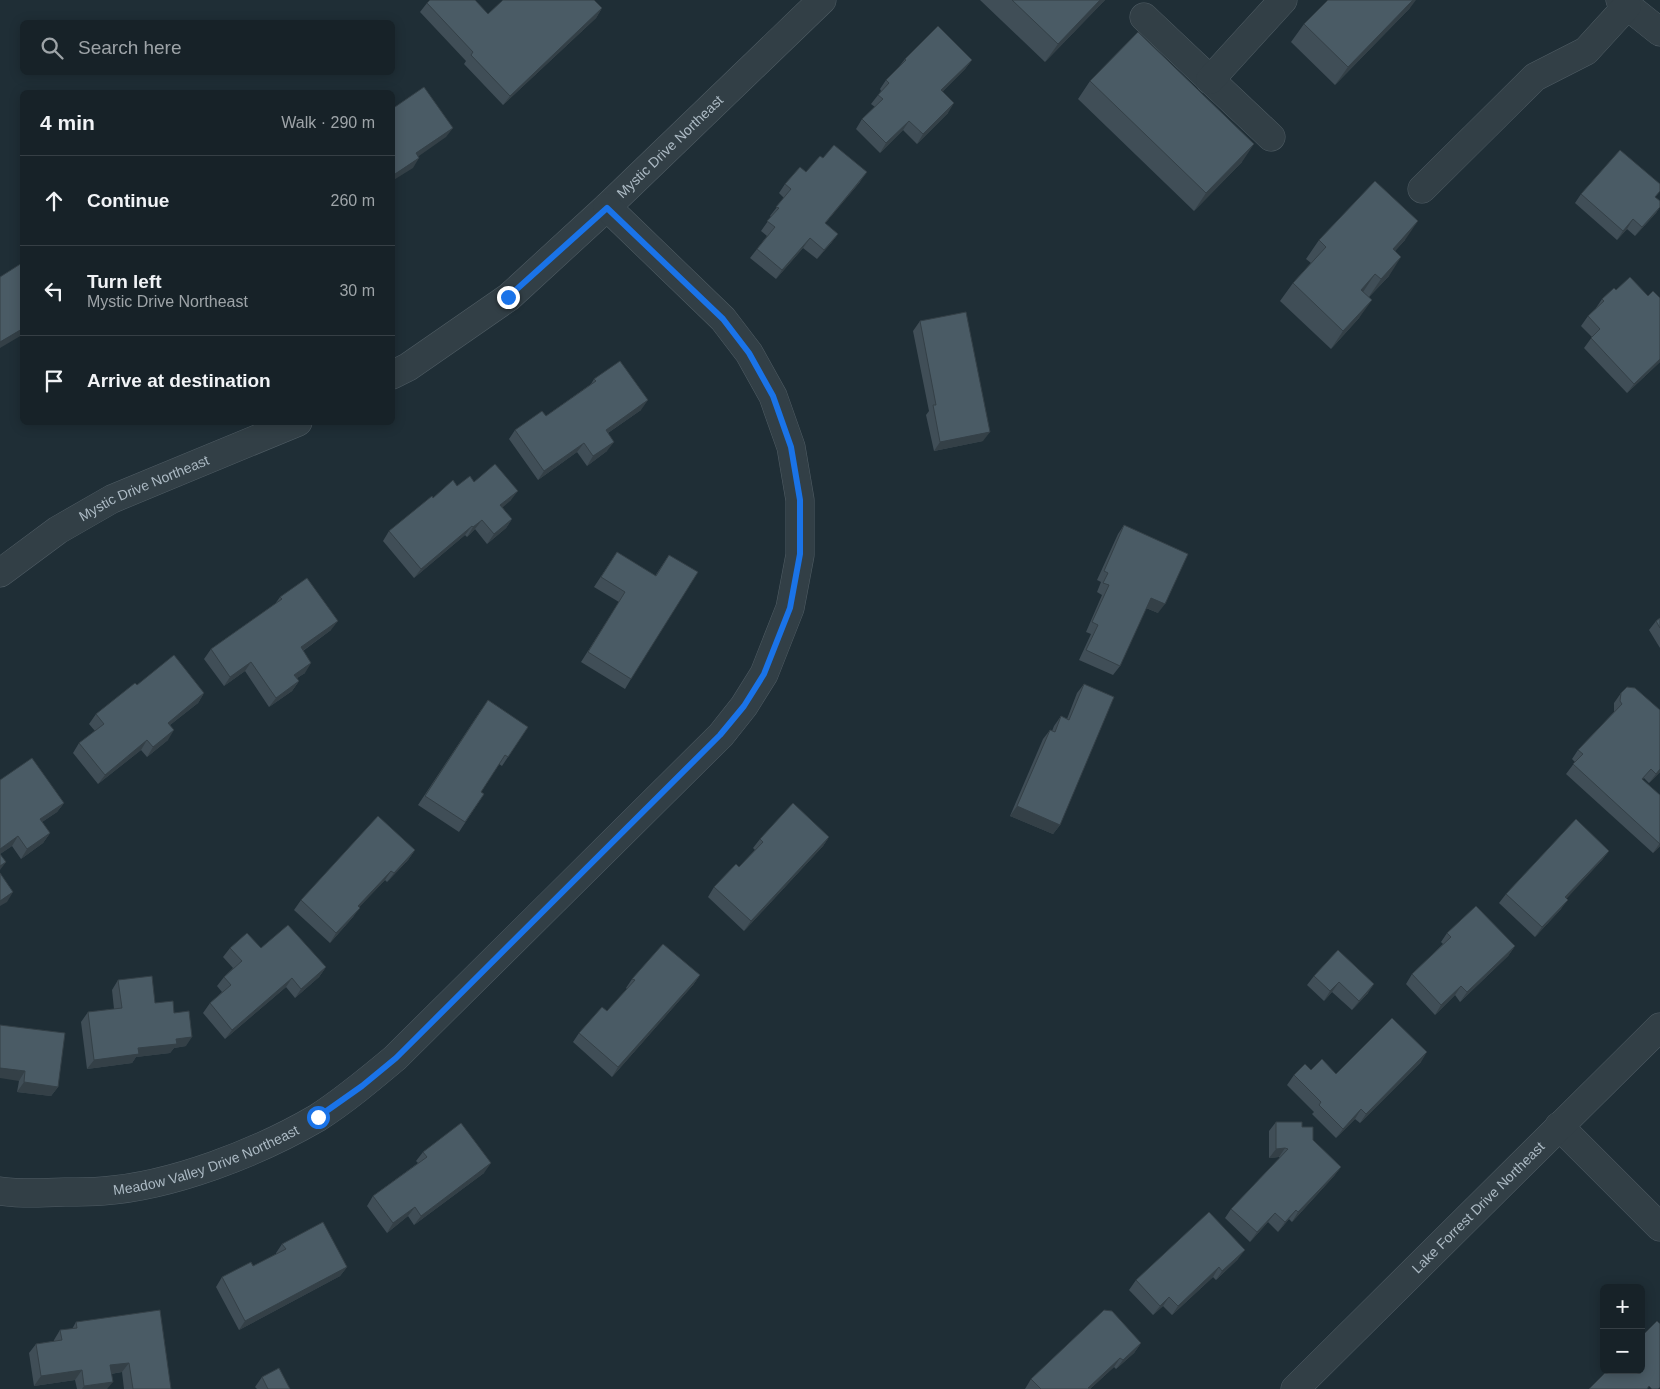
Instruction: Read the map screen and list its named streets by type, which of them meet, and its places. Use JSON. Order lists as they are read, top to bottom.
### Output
{
  "streets": {
    "street": ["Mystic Drive Northeast", "Meadow Valley Drive Northeast", "Lake Forrest Drive Northeast"]
  },
  "crossings": [
    ["Mystic Drive Northeast", "Meadow Valley Drive Northeast"]
  ],
  "page": {
    "search": "Search here",
    "heading": ["4 min", "Walk · 290 m"],
    "list": [
      ["Continue", "260 m"],
      ["Turn left", "Mystic Drive Northeast", "30 m"],
      "Arrive at destination"
    ],
    "map_buttons": ["+", "−"]
  }
}
